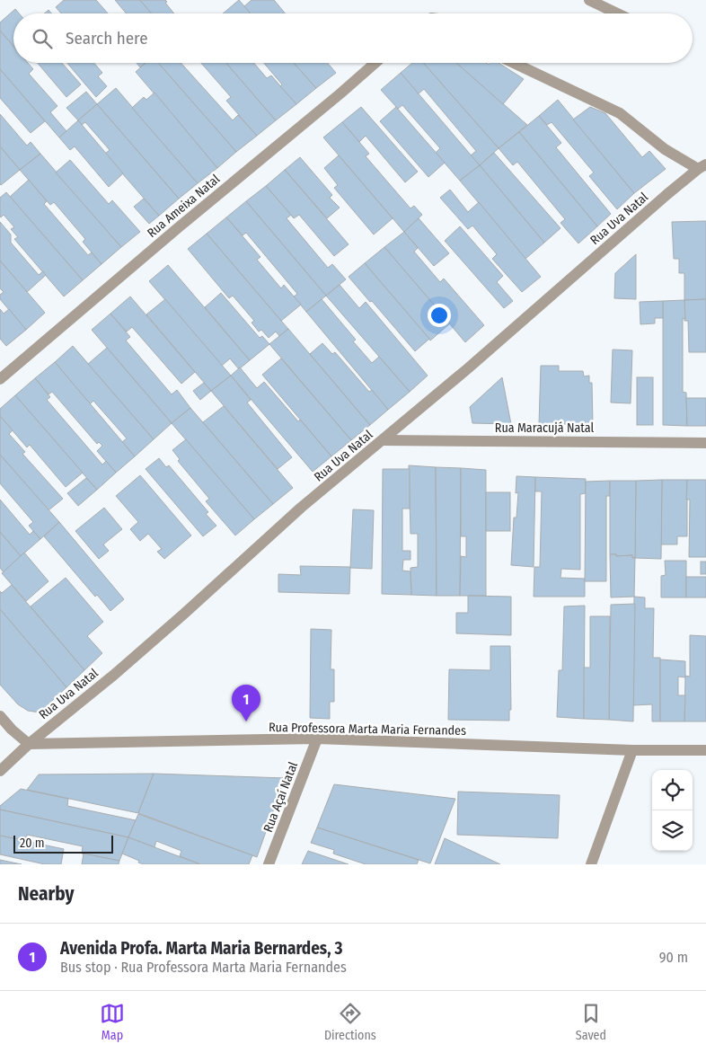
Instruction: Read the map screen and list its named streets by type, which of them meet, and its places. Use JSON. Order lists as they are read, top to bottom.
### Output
{
  "streets": {
    "street": [
      "Rua Ameixa Natal",
      "Rua Uva Natal",
      "Rua Maracujá Natal",
      "Rua Professora Marta Maria Fernandes",
      "Rua Açaí Natal"
    ]
  },
  "crossings": [
    ["Rua Uva Natal", "Rua Maracujá Natal"],
    ["Rua Uva Natal", "Rua Professora Marta Maria Fernandes"],
    ["Rua Professora Marta Maria Fernandes", "Rua Açaí Natal"]
  ],
  "scale_bar": "20 m",
  "page": {
    "search": "Search here",
    "pins": "1",
    "scale": "20 m",
    "heading": "Nearby",
    "list": [
      {
        "mark": "1",
        "name": "Avenida Profa. Marta Maria Bernardes, 3",
        "note": "Bus stop · Rua Professora Marta Maria Fernandes",
        "value": "90 m"
      }
    ],
    "nav": ["Map", "Directions", "Saved"]
  }
}
